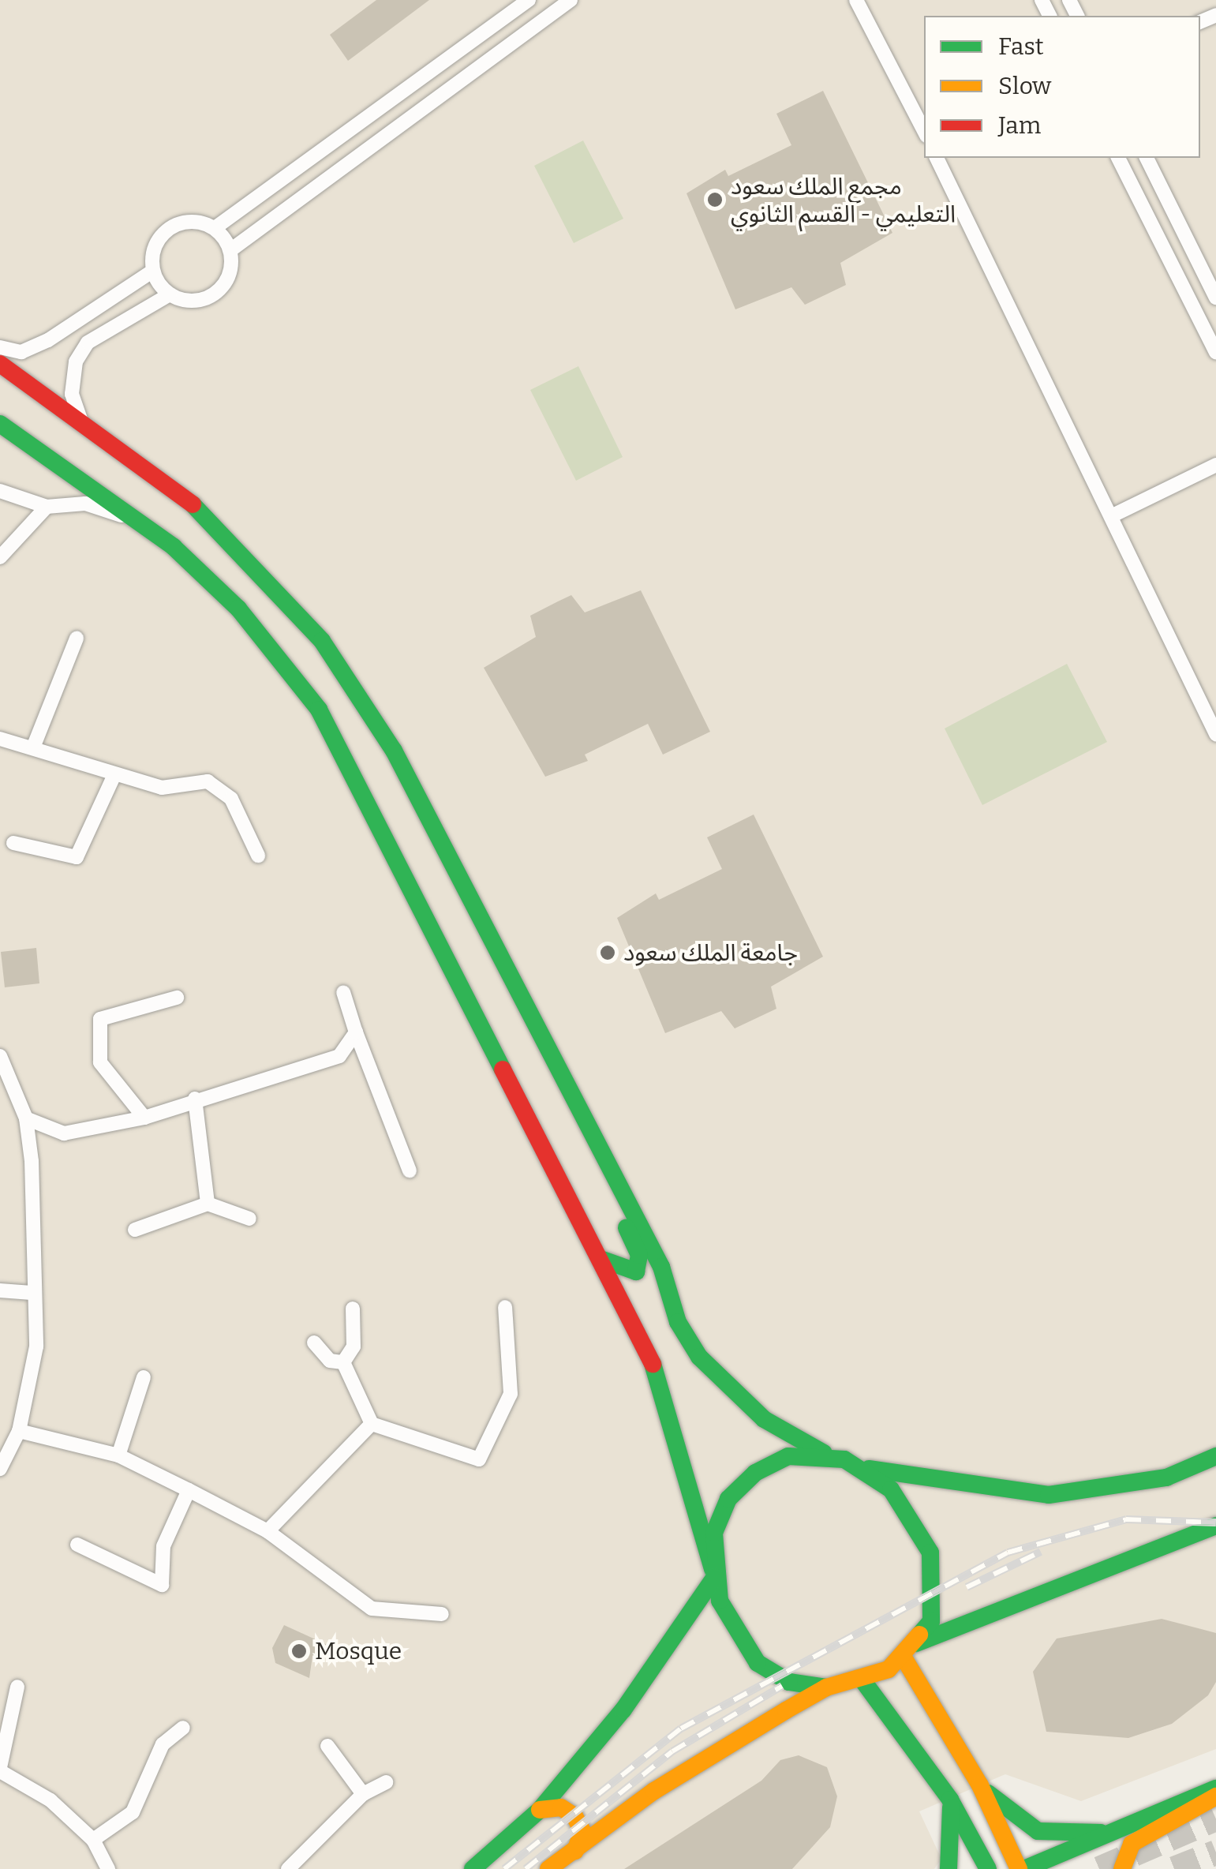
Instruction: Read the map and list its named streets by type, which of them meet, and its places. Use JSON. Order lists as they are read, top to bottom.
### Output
{
  "places": ["مجمع الملك سعود التعليمي - القسم الثانوي", "جامعة الملك سعود", "Mosque"],
  "legend": ["Fast", "Slow", "Jam"]
}
